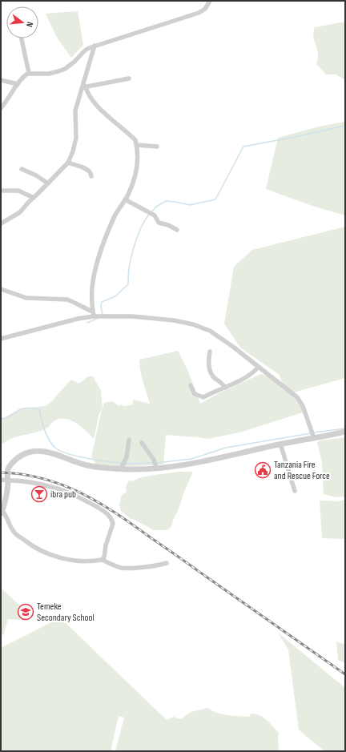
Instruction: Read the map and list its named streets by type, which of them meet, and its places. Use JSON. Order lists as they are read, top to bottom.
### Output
{
  "places": {
    "public building": ["Tanzania Fire and Rescue Force"],
    "bar": ["ibra pub"],
    "school or university": ["Temeke Secondary School"]
  },
  "north": "right"
}
